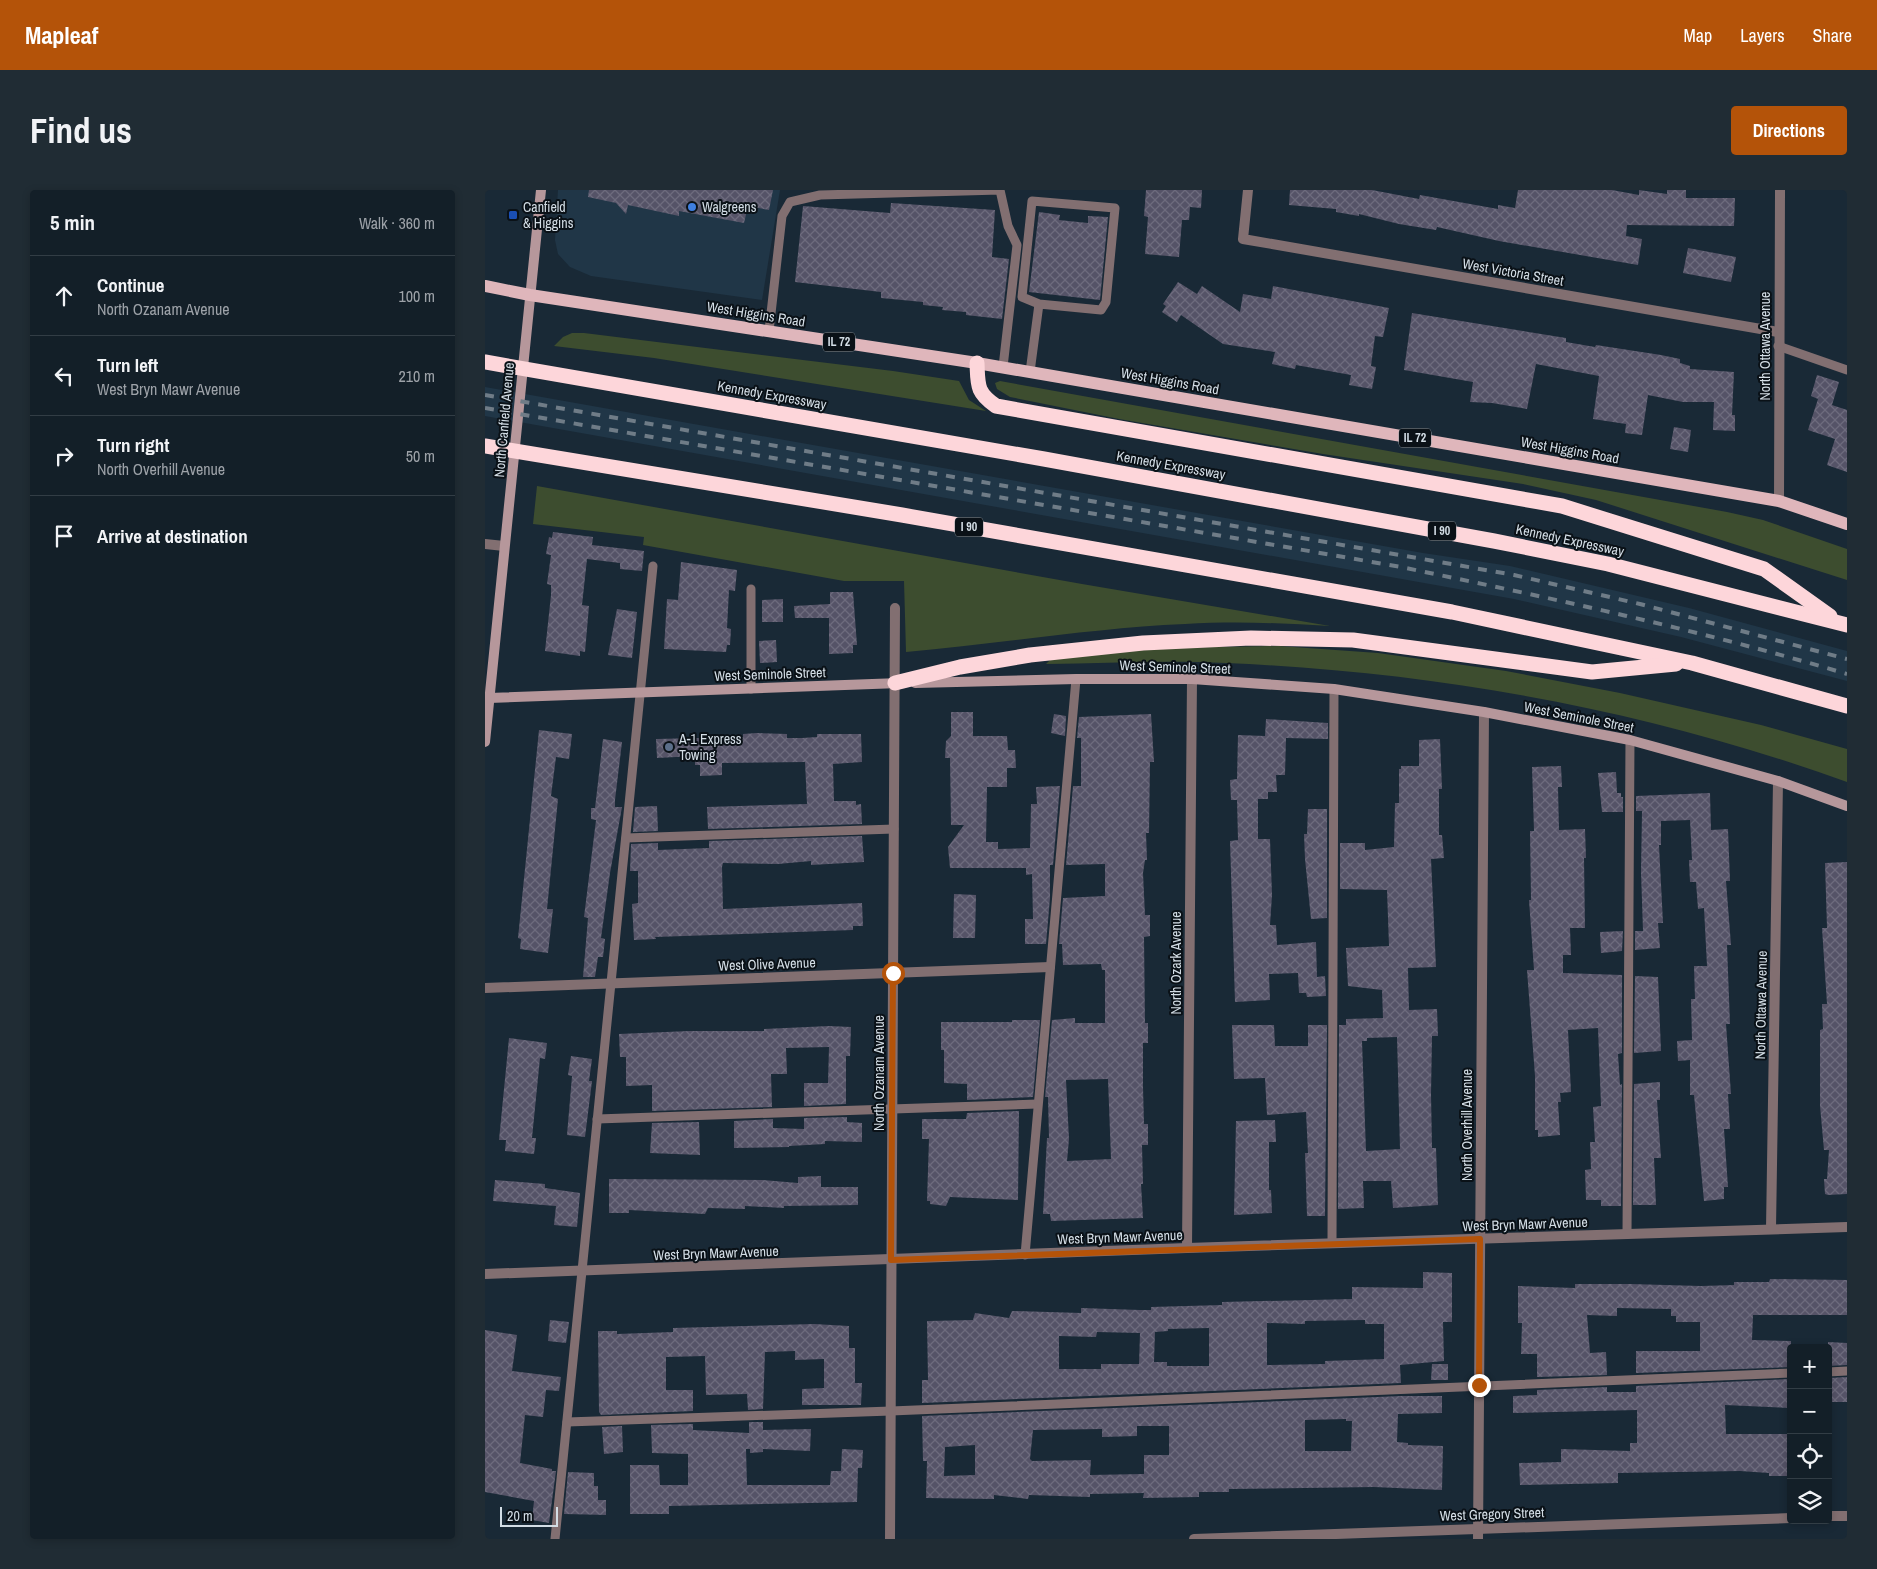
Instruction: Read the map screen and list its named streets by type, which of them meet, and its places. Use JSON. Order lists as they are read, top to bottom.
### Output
{
  "streets": {
    "highway": ["Kennedy Expressway", "I 90"],
    "main road": ["West Higgins Road", "IL 72"],
    "street": [
      "West Victoria Street",
      "North Ottawa Avenue",
      "North Canfield Avenue",
      "West Seminole Street",
      "North Ozark Avenue",
      "West Olive Avenue",
      "North Ozanam Avenue",
      "North Overhill Avenue",
      "West Bryn Mawr Avenue",
      "West Gregory Street"
    ]
  },
  "crossings": [
    ["West Victoria Street", "North Ottawa Avenue"],
    ["West Higgins Road", "North Ottawa Avenue"],
    ["West Higgins Road", "North Canfield Avenue"],
    ["North Ottawa Avenue", "West Seminole Street"],
    ["North Ottawa Avenue", "West Bryn Mawr Avenue"],
    ["North Canfield Avenue", "West Seminole Street"],
    ["West Seminole Street", "North Ozark Avenue"],
    ["West Seminole Street", "North Ozanam Avenue"],
    ["West Seminole Street", "North Overhill Avenue"],
    ["North Ozark Avenue", "West Bryn Mawr Avenue"],
    ["West Olive Avenue", "North Ozanam Avenue"],
    ["North Ozanam Avenue", "West Bryn Mawr Avenue"],
    ["North Overhill Avenue", "West Bryn Mawr Avenue"],
    ["North Overhill Avenue", "West Gregory Street"]
  ],
  "places": {
    "other": ["Walgreens", "A-1 Express Towing"],
    "transit": ["Canfield & Higgins"]
  },
  "scale_bar": "20 m",
  "page": {
    "header": "Mapleaf",
    "nav": ["Map", "Layers", "Share"],
    "buttons": "Directions",
    "title": "Find us",
    "heading": ["5 min", "Walk · 360 m"],
    "list": [
      ["Continue", "North Ozanam Avenue", "100 m"],
      ["Turn left", "West Bryn Mawr Avenue", "210 m"],
      ["Turn right", "North Overhill Avenue", "50 m"],
      "Arrive at destination"
    ],
    "map_buttons": ["+", "−"],
    "scale": "20 m"
  }
}
